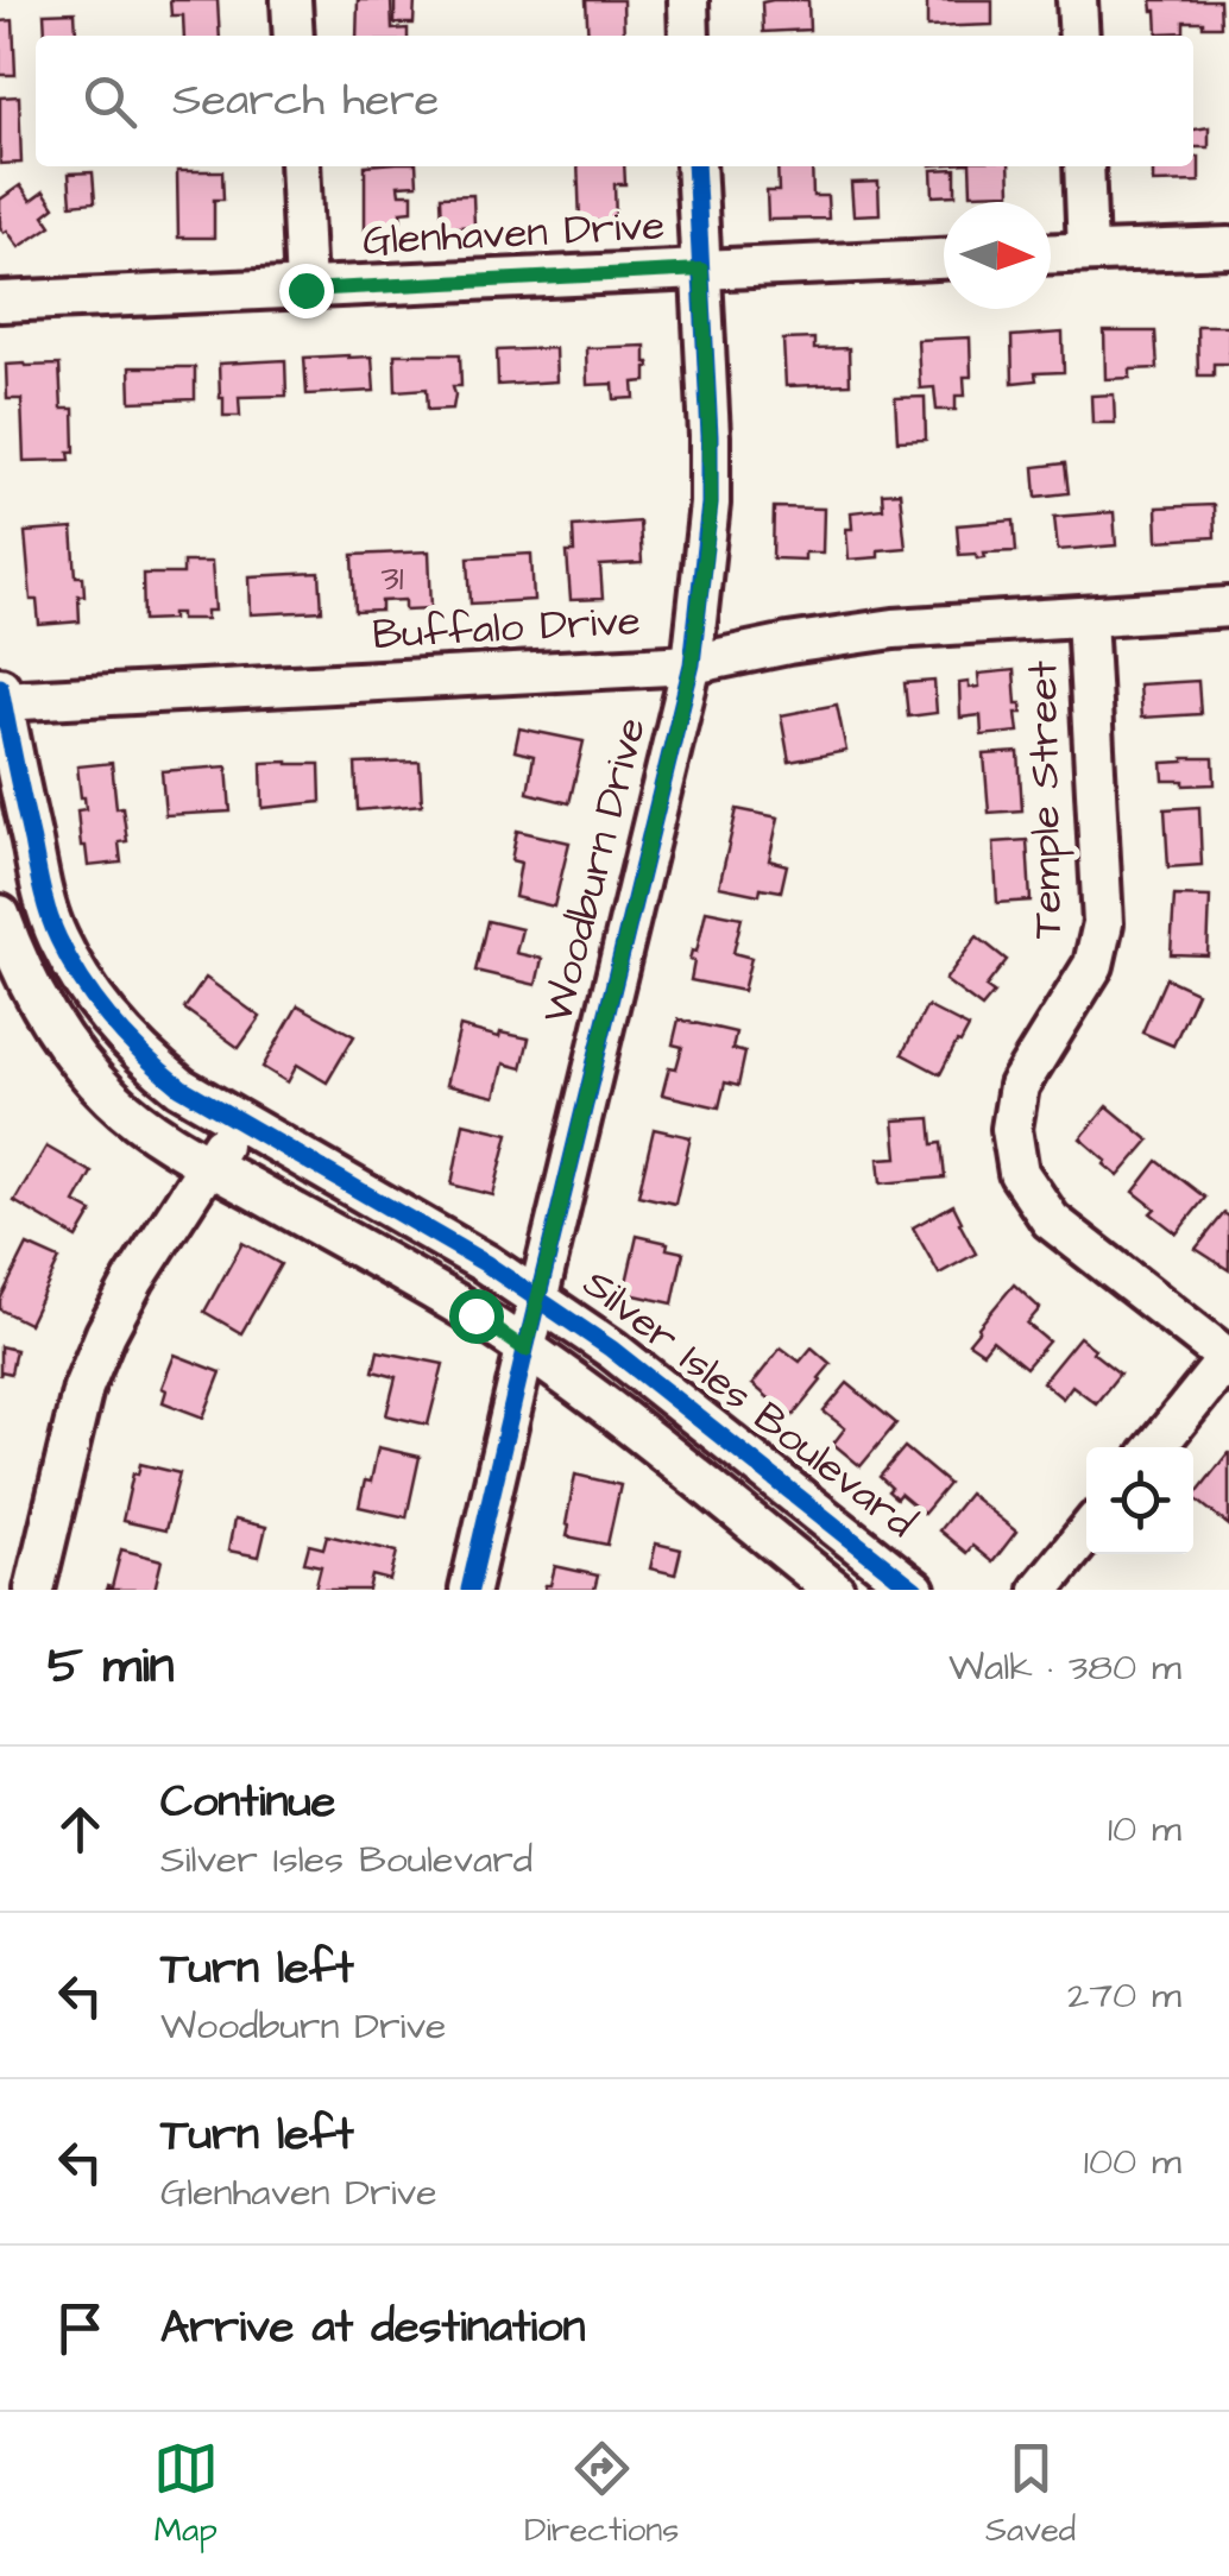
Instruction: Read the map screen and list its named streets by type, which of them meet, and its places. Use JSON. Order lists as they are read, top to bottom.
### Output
{
  "streets": {
    "street": [
      "Glenhaven Drive",
      "Buffalo Drive",
      "Temple Street",
      "Woodburn Drive",
      "Silver Isles Boulevard"
    ]
  },
  "crossings": [
    ["Glenhaven Drive", "Woodburn Drive"],
    ["Buffalo Drive", "Temple Street"],
    ["Buffalo Drive", "Woodburn Drive"],
    ["Buffalo Drive", "Silver Isles Boulevard"],
    ["Woodburn Drive", "Silver Isles Boulevard"]
  ],
  "house_numbers": ["31"],
  "north": "right",
  "page": {
    "search": "Search here",
    "heading": ["5 min", "Walk · 380 m"],
    "list": [
      ["Continue", "Silver Isles Boulevard", "10 m"],
      ["Turn left", "Woodburn Drive", "270 m"],
      ["Turn left", "Glenhaven Drive", "100 m"],
      "Arrive at destination"
    ],
    "nav": ["Map", "Directions", "Saved"]
  }
}
